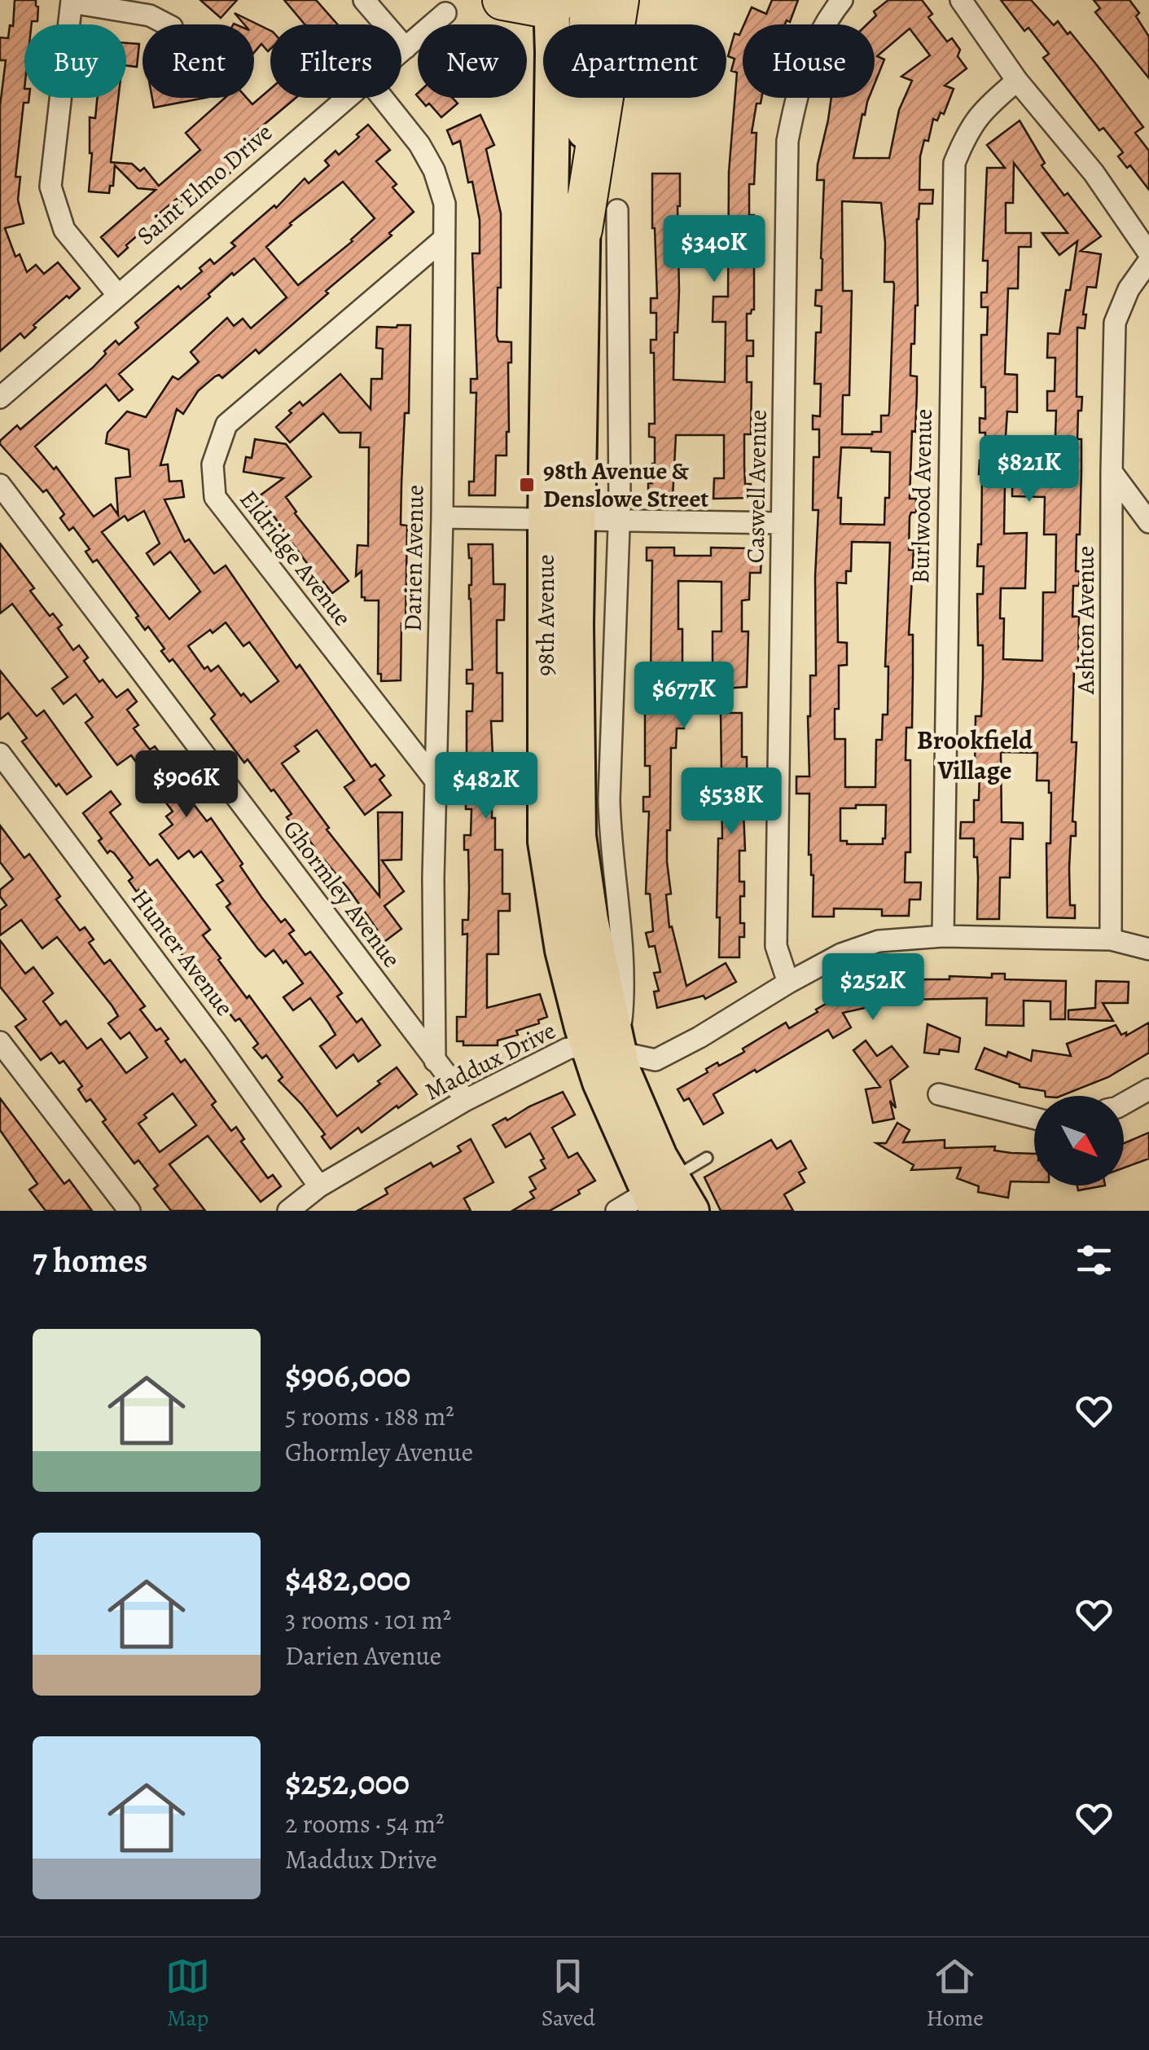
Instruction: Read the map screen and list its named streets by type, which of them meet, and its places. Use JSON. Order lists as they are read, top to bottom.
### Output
{
  "streets": {
    "main road": ["98th Avenue"],
    "street": [
      "Saint Elmo Drive",
      "Caswell Avenue",
      "Burlwood Avenue",
      "Eldridge Avenue",
      "Darien Avenue",
      "Ashton Avenue",
      "Ghormley Avenue",
      "Hunter Avenue",
      "Maddux Drive"
    ]
  },
  "crossings": [
    ["Caswell Avenue", "Maddux Drive"],
    ["Burlwood Avenue", "Maddux Drive"],
    ["Eldridge Avenue", "Darien Avenue"],
    ["Darien Avenue", "Ghormley Avenue"],
    ["98th Avenue", "Maddux Drive"],
    ["Ashton Avenue", "Maddux Drive"],
    ["Ghormley Avenue", "Maddux Drive"],
    ["Hunter Avenue", "Maddux Drive"]
  ],
  "districts": ["Brookfield Village"],
  "places": {
    "transit": ["98th Avenue & Denslowe Street"]
  },
  "north": "bottom right",
  "page": {
    "chip": [
      "Buy",
      "Rent",
      "Filters",
      "New",
      "Apartment",
      "House"
    ],
    "price": [
      "$340K",
      "$821K",
      "$677K",
      "$906K",
      "$482K",
      "$538K",
      "$252K"
    ],
    "heading": "7 homes",
    "list": [
      {
        "name": "$906,000",
        "note": "5 rooms · 188 m² · Ghormley Avenue"
      },
      {
        "name": "$482,000",
        "note": "3 rooms · 101 m² · Darien Avenue"
      },
      {
        "name": "$252,000",
        "note": "2 rooms · 54 m² · Maddux Drive"
      }
    ],
    "tabs": ["Map", "Saved", "Home"]
  }
}
